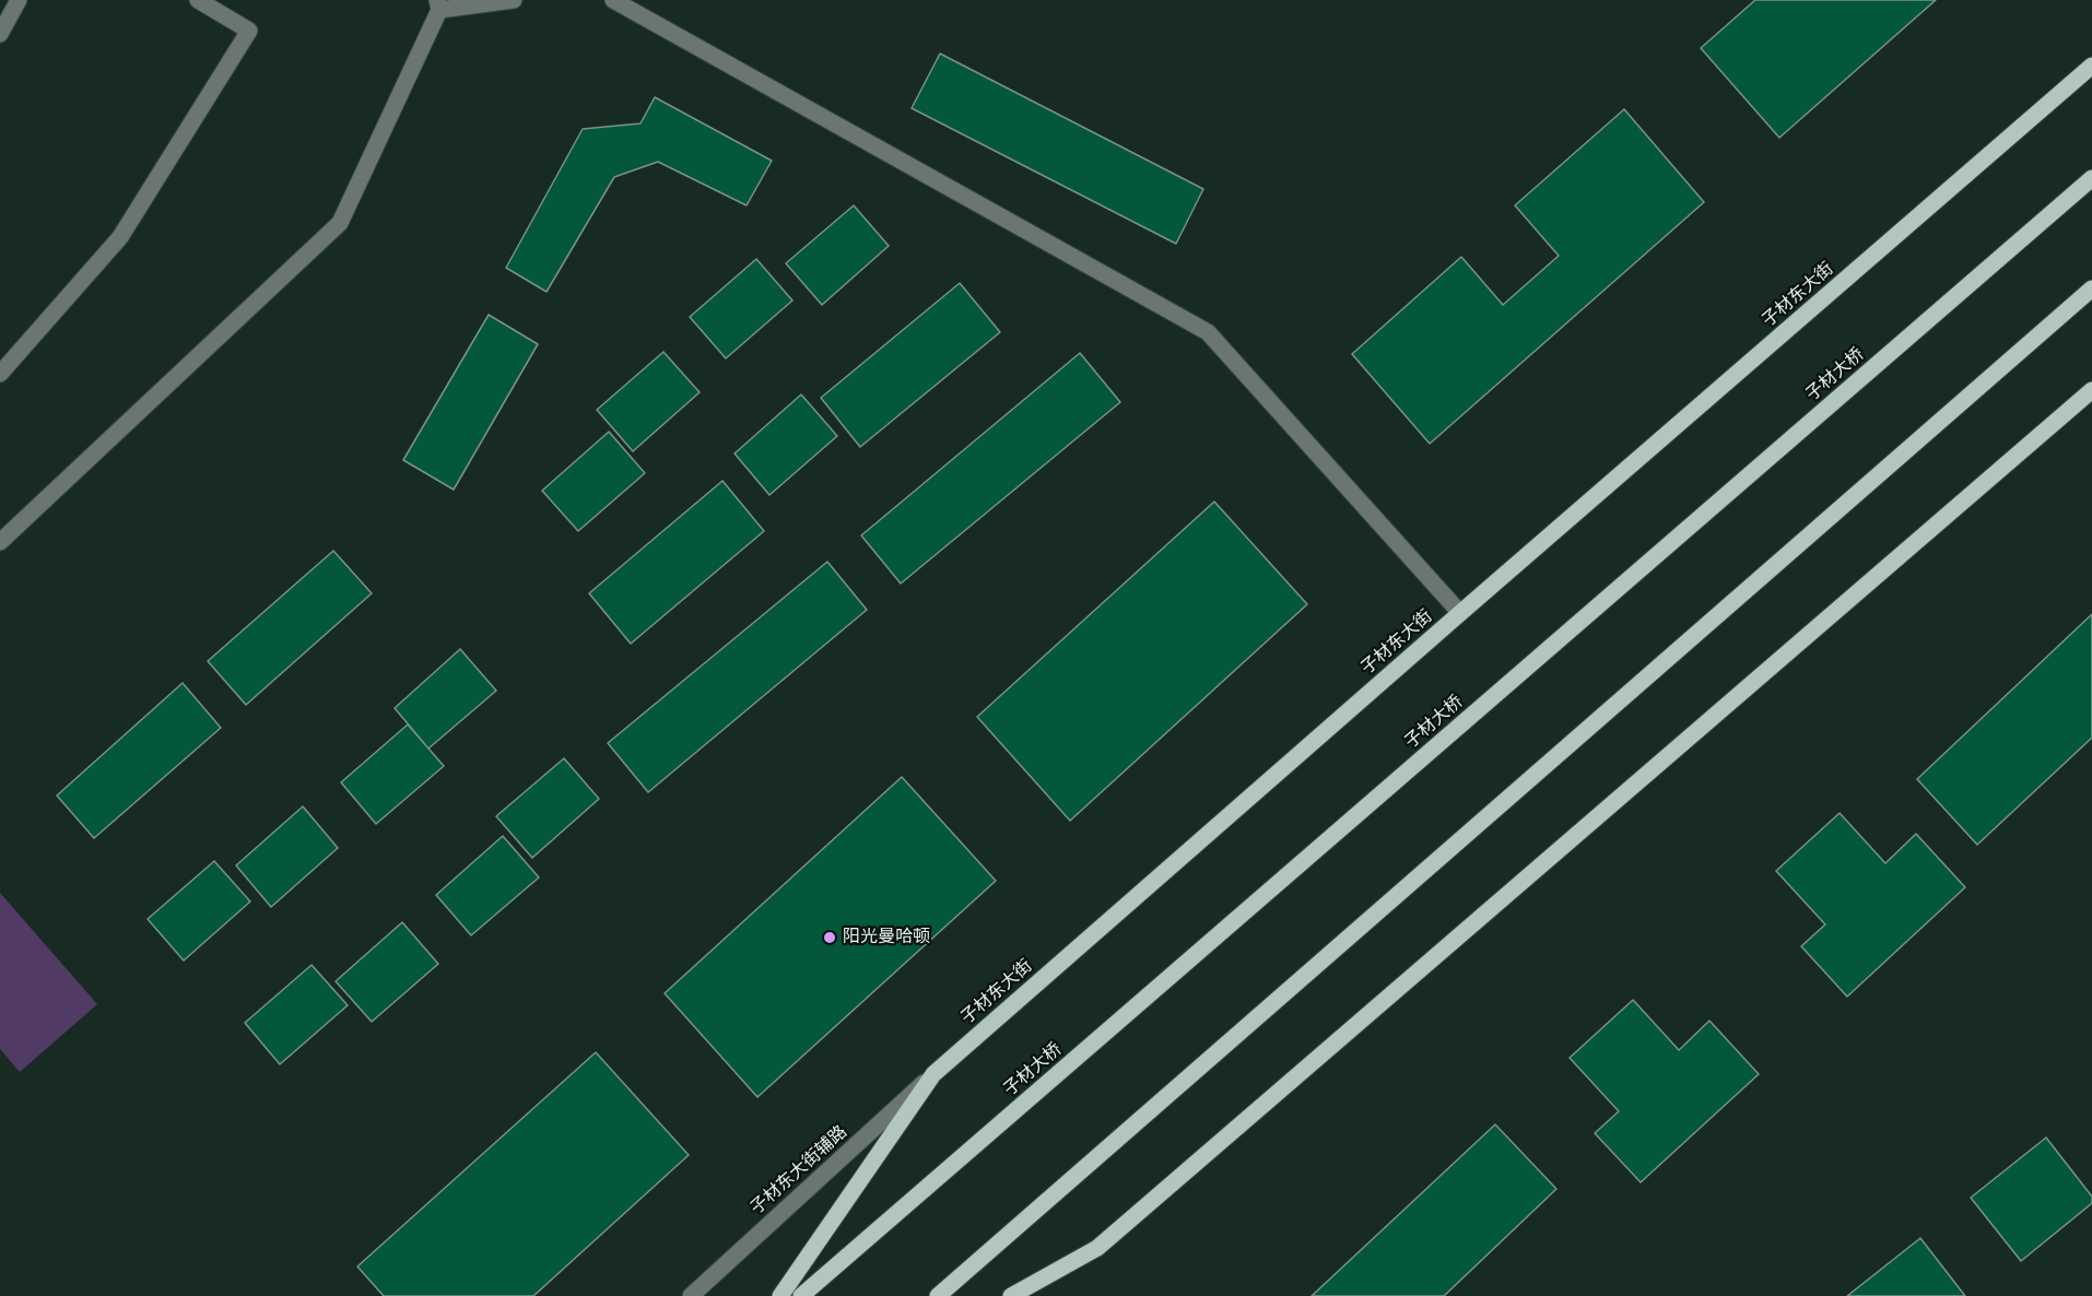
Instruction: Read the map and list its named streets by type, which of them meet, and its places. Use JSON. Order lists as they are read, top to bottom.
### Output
{
  "streets": {
    "main road": ["子材东大街", "子材大桥"],
    "street": ["子材东大街辅路"]
  },
  "crossings": [
    ["子材东大街", "子材东大街辅路"]
  ],
  "places": ["阳光曼哈顿"]
}
